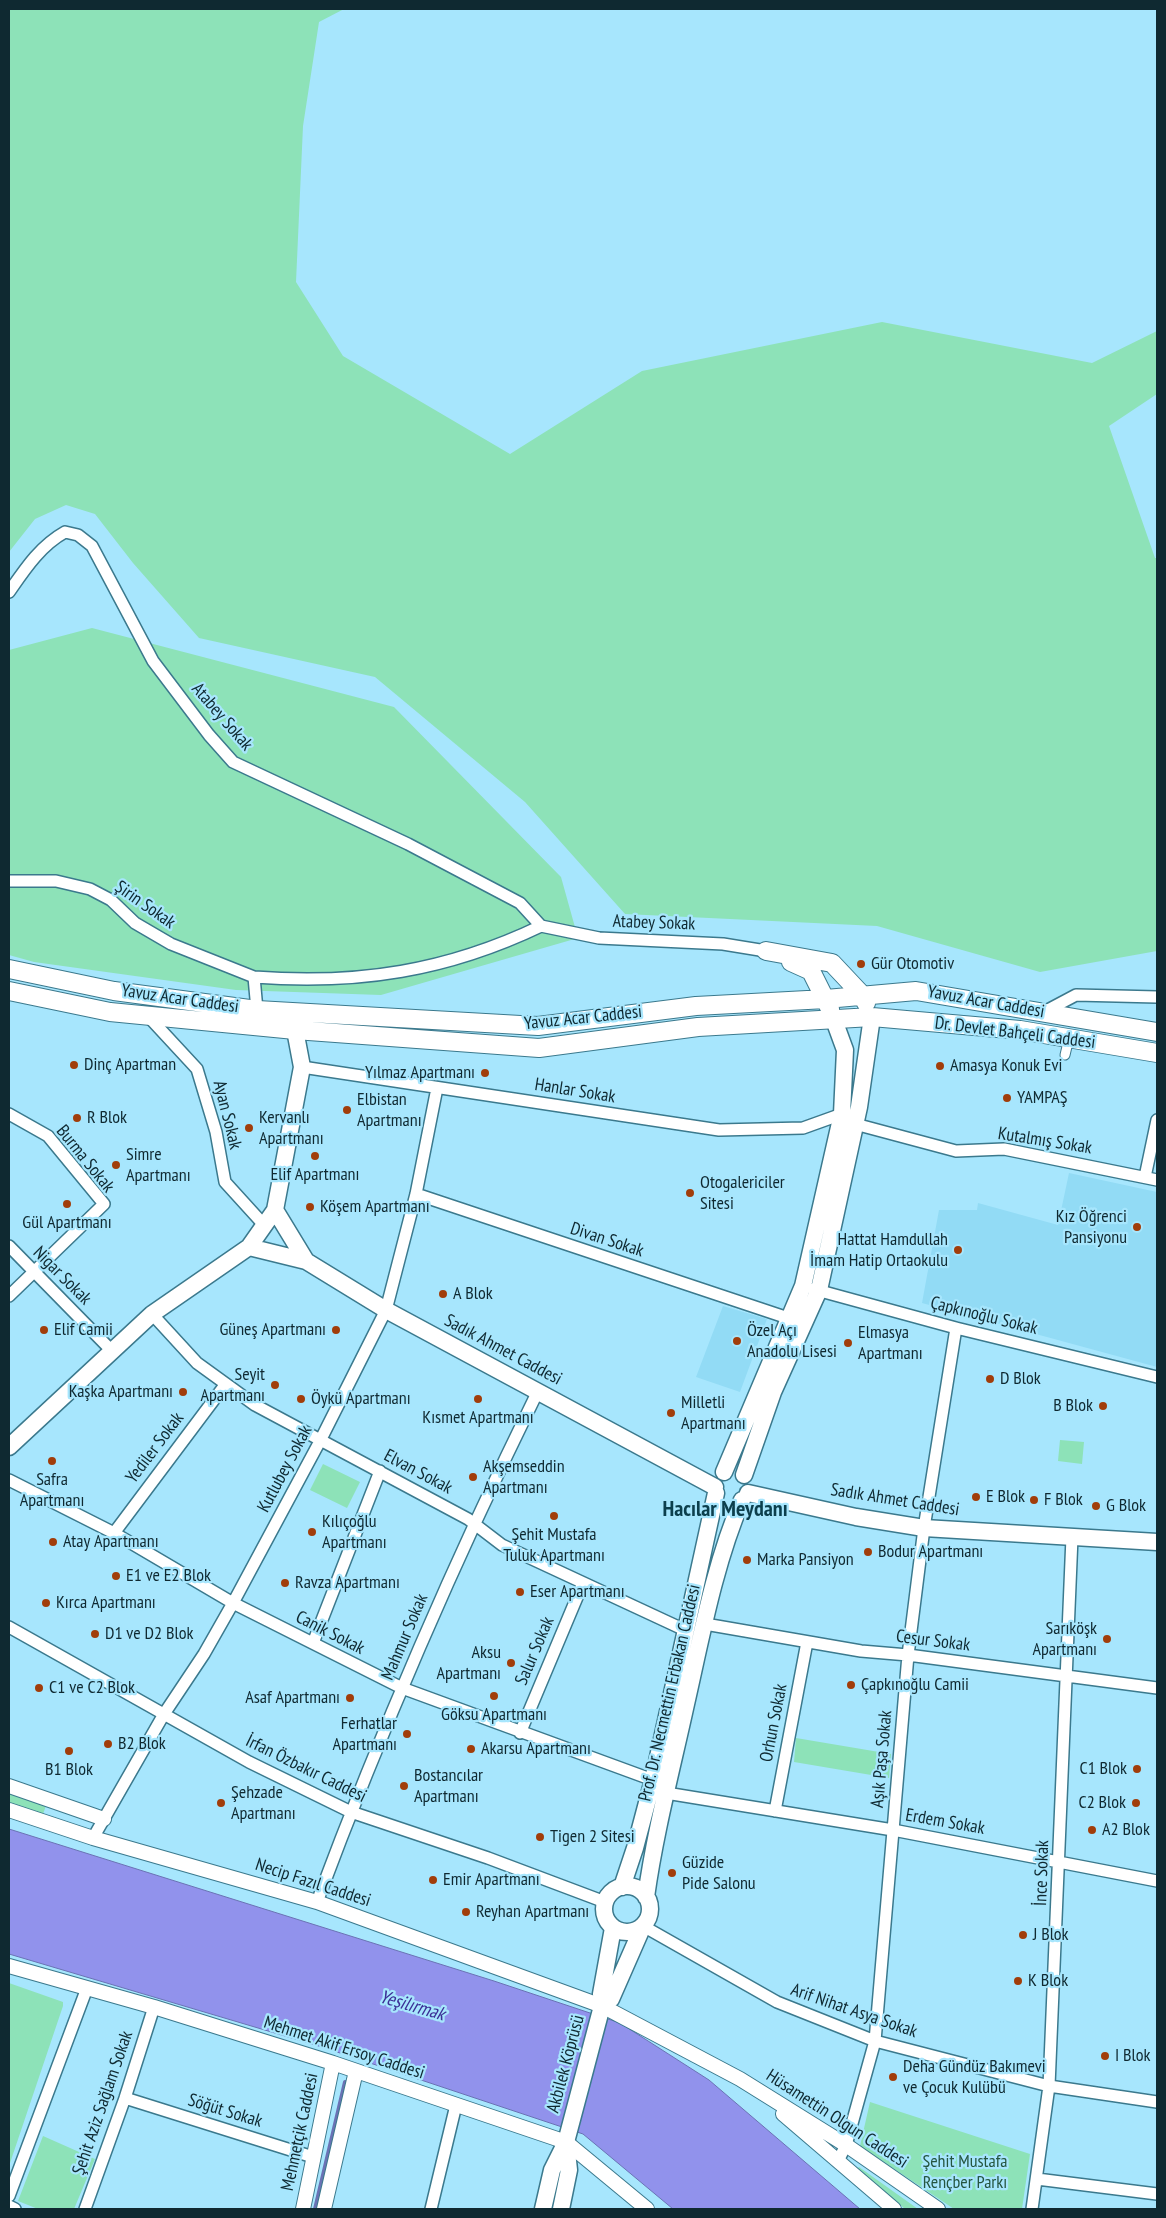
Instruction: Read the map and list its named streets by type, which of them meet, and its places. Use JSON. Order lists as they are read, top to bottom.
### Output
{
  "streets": {
    "main road": [
      "Yavuz Acar Caddesi",
      "Dr. Devlet Bahçeli Caddesi",
      "Sadık Ahmet Caddesi",
      "Prof. Dr. Necmettin Erbakan Caddesi",
      "Akbilek Köprüsü"
    ],
    "street": [
      "Atabey Sokak",
      "Şirin Sokak",
      "Hanlar Sokak",
      "Ayan Sokak",
      "Kutalmış Sokak",
      "Burma Sokak",
      "Divan Sokak",
      "Nigar Sokak",
      "Çapkınoğlu Sokak",
      "Yediler Sokak",
      "Kutlubey Sokak",
      "Elvan Sokak",
      "Canik Sokak",
      "Mahmur Sokak",
      "Cesur Sokak",
      "Salur Sokak",
      "Orhun Sokak",
      "Aşık Paşa Sokak",
      "İrfan Özbakır Caddesi",
      "Erdem Sokak",
      "İnce Sokak",
      "Necip Fazıl Caddesi",
      "Arif Nihat Asya Sokak",
      "Mehmet Akif Ersoy Caddesi",
      "Şehit Aziz Sağlam Sokak",
      "Söğüt Sokak",
      "Hüsamettin Olgun Caddesi",
      "Mehmetçik Caddesi"
    ]
  },
  "crossings": [
    ["Yavuz Acar Caddesi", "Dr. Devlet Bahçeli Caddesi"],
    ["Yavuz Acar Caddesi", "Ayan Sokak"],
    ["Yavuz Acar Caddesi", "Prof. Dr. Necmettin Erbakan Caddesi"],
    ["Hanlar Sokak", "Kutalmış Sokak"],
    ["Hanlar Sokak", "Kutlubey Sokak"],
    ["Hanlar Sokak", "Prof. Dr. Necmettin Erbakan Caddesi"],
    ["Kutalmış Sokak", "Prof. Dr. Necmettin Erbakan Caddesi"],
    ["Burma Sokak", "Nigar Sokak"],
    ["Divan Sokak", "Kutlubey Sokak"],
    ["Divan Sokak", "Prof. Dr. Necmettin Erbakan Caddesi"],
    ["Çapkınoğlu Sokak", "Prof. Dr. Necmettin Erbakan Caddesi"],
    ["Çapkınoğlu Sokak", "Aşık Paşa Sokak"],
    ["Sadık Ahmet Caddesi", "Kutlubey Sokak"],
    ["Sadık Ahmet Caddesi", "Mahmur Sokak"],
    ["Sadık Ahmet Caddesi", "Prof. Dr. Necmettin Erbakan Caddesi"],
    ["Sadık Ahmet Caddesi", "Aşık Paşa Sokak"],
    ["Sadık Ahmet Caddesi", "İnce Sokak"],
    ["Yediler Sokak", "Elvan Sokak"],
    ["Yediler Sokak", "Canik Sokak"],
    ["Kutlubey Sokak", "Elvan Sokak"],
    ["Kutlubey Sokak", "Canik Sokak"],
    ["Kutlubey Sokak", "İrfan Özbakır Caddesi"],
    ["Kutlubey Sokak", "Necip Fazıl Caddesi"],
    ["Elvan Sokak", "Mahmur Sokak"],
    ["Elvan Sokak", "Salur Sokak"],
    ["Elvan Sokak", "Prof. Dr. Necmettin Erbakan Caddesi"],
    ["Canik Sokak", "Mahmur Sokak"],
    ["Canik Sokak", "Salur Sokak"],
    ["Canik Sokak", "Prof. Dr. Necmettin Erbakan Caddesi"],
    ["Mahmur Sokak", "İrfan Özbakır Caddesi"],
    ["Mahmur Sokak", "Necip Fazıl Caddesi"],
    ["Cesur Sokak", "Prof. Dr. Necmettin Erbakan Caddesi"],
    ["Cesur Sokak", "Orhun Sokak"],
    ["Cesur Sokak", "Aşık Paşa Sokak"],
    ["Cesur Sokak", "İnce Sokak"],
    ["Prof. Dr. Necmettin Erbakan Caddesi", "İrfan Özbakır Caddesi"],
    ["Prof. Dr. Necmettin Erbakan Caddesi", "Erdem Sokak"],
    ["Prof. Dr. Necmettin Erbakan Caddesi", "Arif Nihat Asya Sokak"],
    ["Orhun Sokak", "Erdem Sokak"],
    ["Aşık Paşa Sokak", "Erdem Sokak"],
    ["Aşık Paşa Sokak", "Arif Nihat Asya Sokak"],
    ["Aşık Paşa Sokak", "Hüsamettin Olgun Caddesi"],
    ["İrfan Özbakır Caddesi", "Arif Nihat Asya Sokak"],
    ["Erdem Sokak", "İnce Sokak"],
    ["İnce Sokak", "Arif Nihat Asya Sokak"],
    ["Necip Fazıl Caddesi", "Akbilek Köprüsü"],
    ["Necip Fazıl Caddesi", "Hüsamettin Olgun Caddesi"],
    ["Mehmet Akif Ersoy Caddesi", "Akbilek Köprüsü"],
    ["Mehmet Akif Ersoy Caddesi", "Şehit Aziz Sağlam Sokak"],
    ["Mehmet Akif Ersoy Caddesi", "Mehmetçik Caddesi"],
    ["Akbilek Köprüsü", "Hüsamettin Olgun Caddesi"],
    ["Şehit Aziz Sağlam Sokak", "Söğüt Sokak"],
    ["Söğüt Sokak", "Mehmetçik Caddesi"]
  ],
  "districts": ["Hacılar Meydanı"],
  "water": ["Yeşilırmak"],
  "parks": ["Şehit Mustafa Rençber Parkı"],
  "places": [
    "Gür Otomotiv",
    "Dinç Apartman",
    "Amasya Konuk Evi",
    "Yılmaz Apartmanı",
    "YAMPAŞ",
    "Elbistan Apartmanı",
    "R Blok",
    "Kervanlı Apartmanı",
    "Elif Apartmanı",
    "Simre Apartmanı",
    "Otogalericiler Sitesi",
    "Gül Apartmanı",
    "Köşem Apartmanı",
    "Kız Öğrenci Pansiyonu",
    "Hattat Hamdullah İmam Hatip Ortaokulu",
    "A Blok",
    "Elif Camii",
    "Güneş Apartmanı",
    "Özel Açı Anadolu Lisesi",
    "Elmasya Apartmanı",
    "D Blok",
    "Seyit Apartmanı",
    "Kaşka Apartmanı",
    "Öykü Apartmanı",
    "Kısmet Apartmanı",
    "B Blok",
    "Milletli Apartmanı",
    "Safra Apartmanı",
    "Akşemseddin Apartmanı",
    "E Blok",
    "F Blok",
    "G Blok",
    "Şehit Mustafa Tuluk Apartmanı",
    "Kılıçoğlu Apartmanı",
    "Atay Apartmanı",
    "Bodur Apartmanı",
    "Marka Pansiyon",
    "E1 ve E2 Blok",
    "Ravza Apartmanı",
    "Eser Apartmanı",
    "Kırca Apartmanı",
    "D1 ve D2 Blok",
    "Sarıköşk Apartmanı",
    "Aksu Apartmanı",
    "Çapkınoğlu Camii",
    "C1 ve C2 Blok",
    "Göksu Apartmanı",
    "Asaf Apartmanı",
    "Ferhatlar Apartmanı",
    "B2 Blok",
    "Akarsu Apartmanı",
    "B1 Blok",
    "C1 Blok",
    "Bostancılar Apartmanı",
    "Şehzade Apartmanı",
    "C2 Blok",
    "A2 Blok",
    "Tigen 2 Sitesi",
    "Güzide Pide Salonu",
    "Emir Apartmanı",
    "Reyhan Apartmanı",
    "J Blok",
    "K Blok",
    "I Blok",
    "Deha Gündüz Bakımevi ve Çocuk Kulübü"
  ]
}
